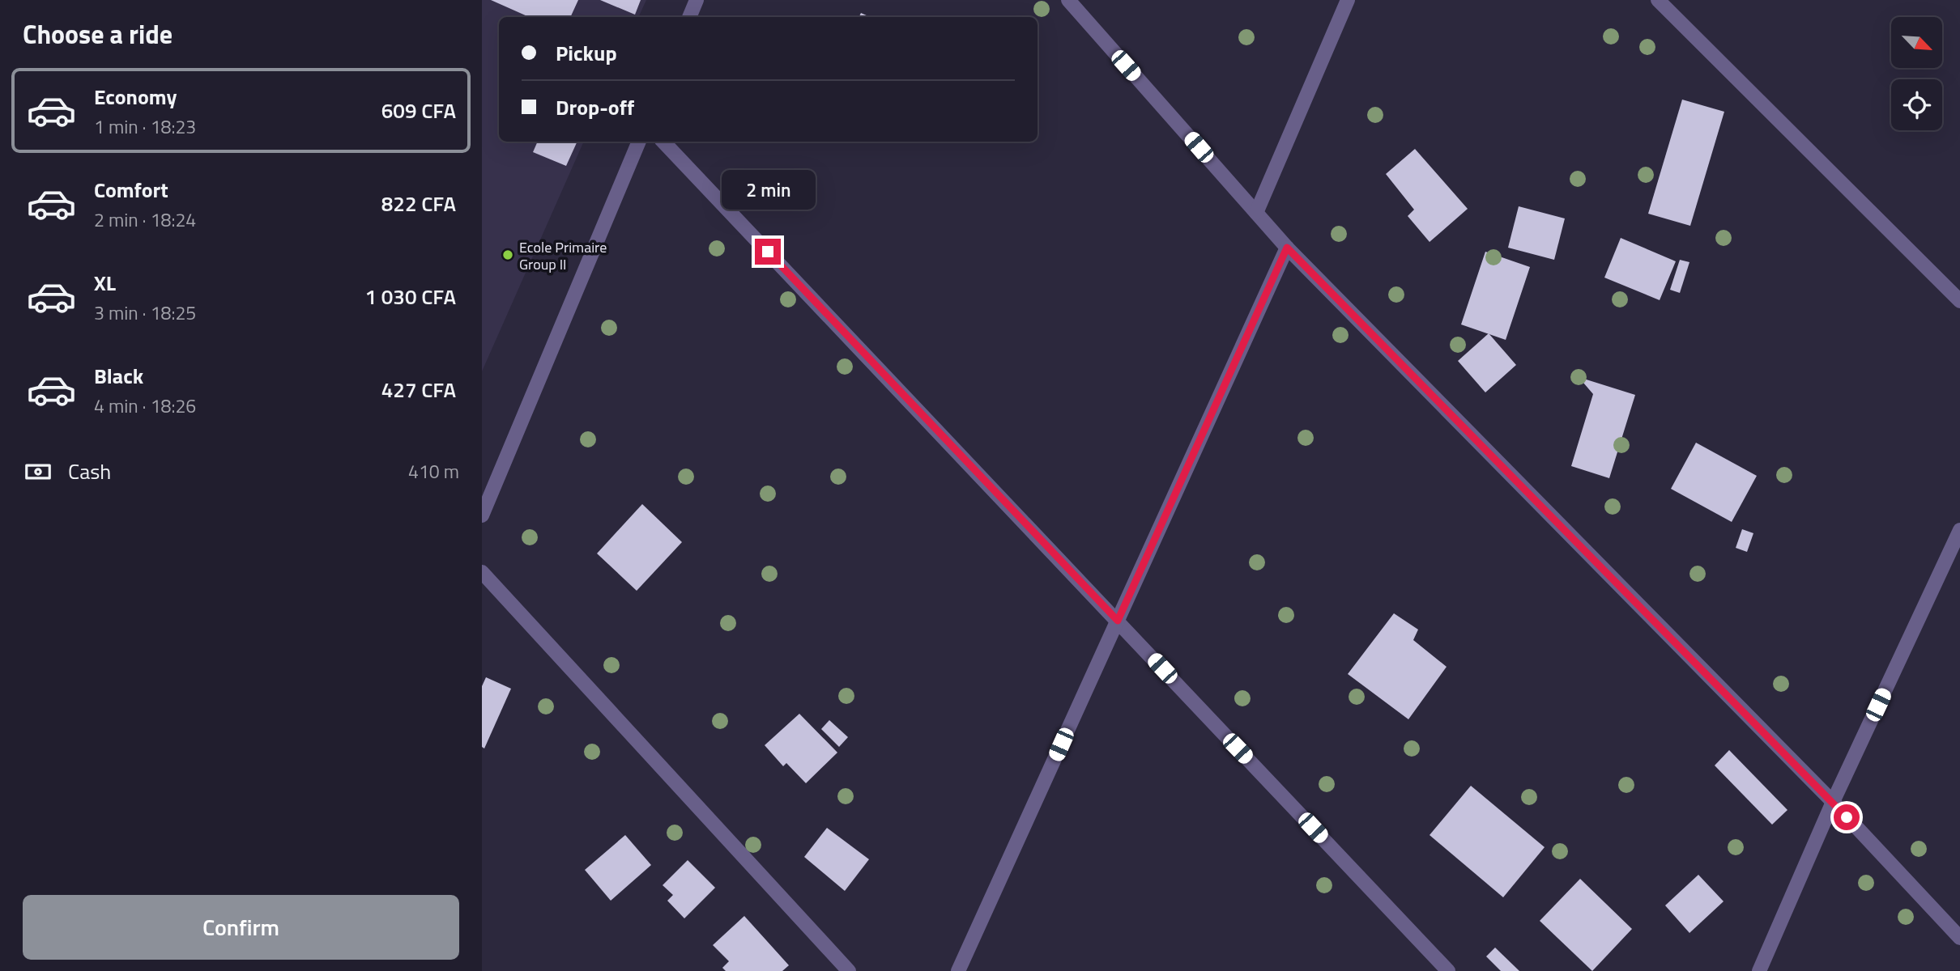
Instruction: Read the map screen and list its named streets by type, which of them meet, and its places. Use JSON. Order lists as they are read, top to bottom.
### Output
{
  "places": ["Ecole Primaire Group II"],
  "north": "bottom right",
  "page": {
    "heading": "Choose a ride",
    "banner": ["Pickup", "Drop-off"],
    "list": [
      {
        "name": "Economy",
        "note": "1 min · 18:23",
        "value": "609 CFA"
      },
      {
        "name": "Comfort",
        "note": "2 min · 18:24",
        "value": "822 CFA"
      },
      {
        "name": "XL",
        "note": "3 min · 18:25",
        "value": "1 030 CFA"
      },
      {
        "name": "Black",
        "note": "4 min · 18:26",
        "value": "427 CFA"
      }
    ],
    "bubble": "2 min",
    "pay": ["Cash", "410 m"],
    "buttons": "Confirm"
  }
}
